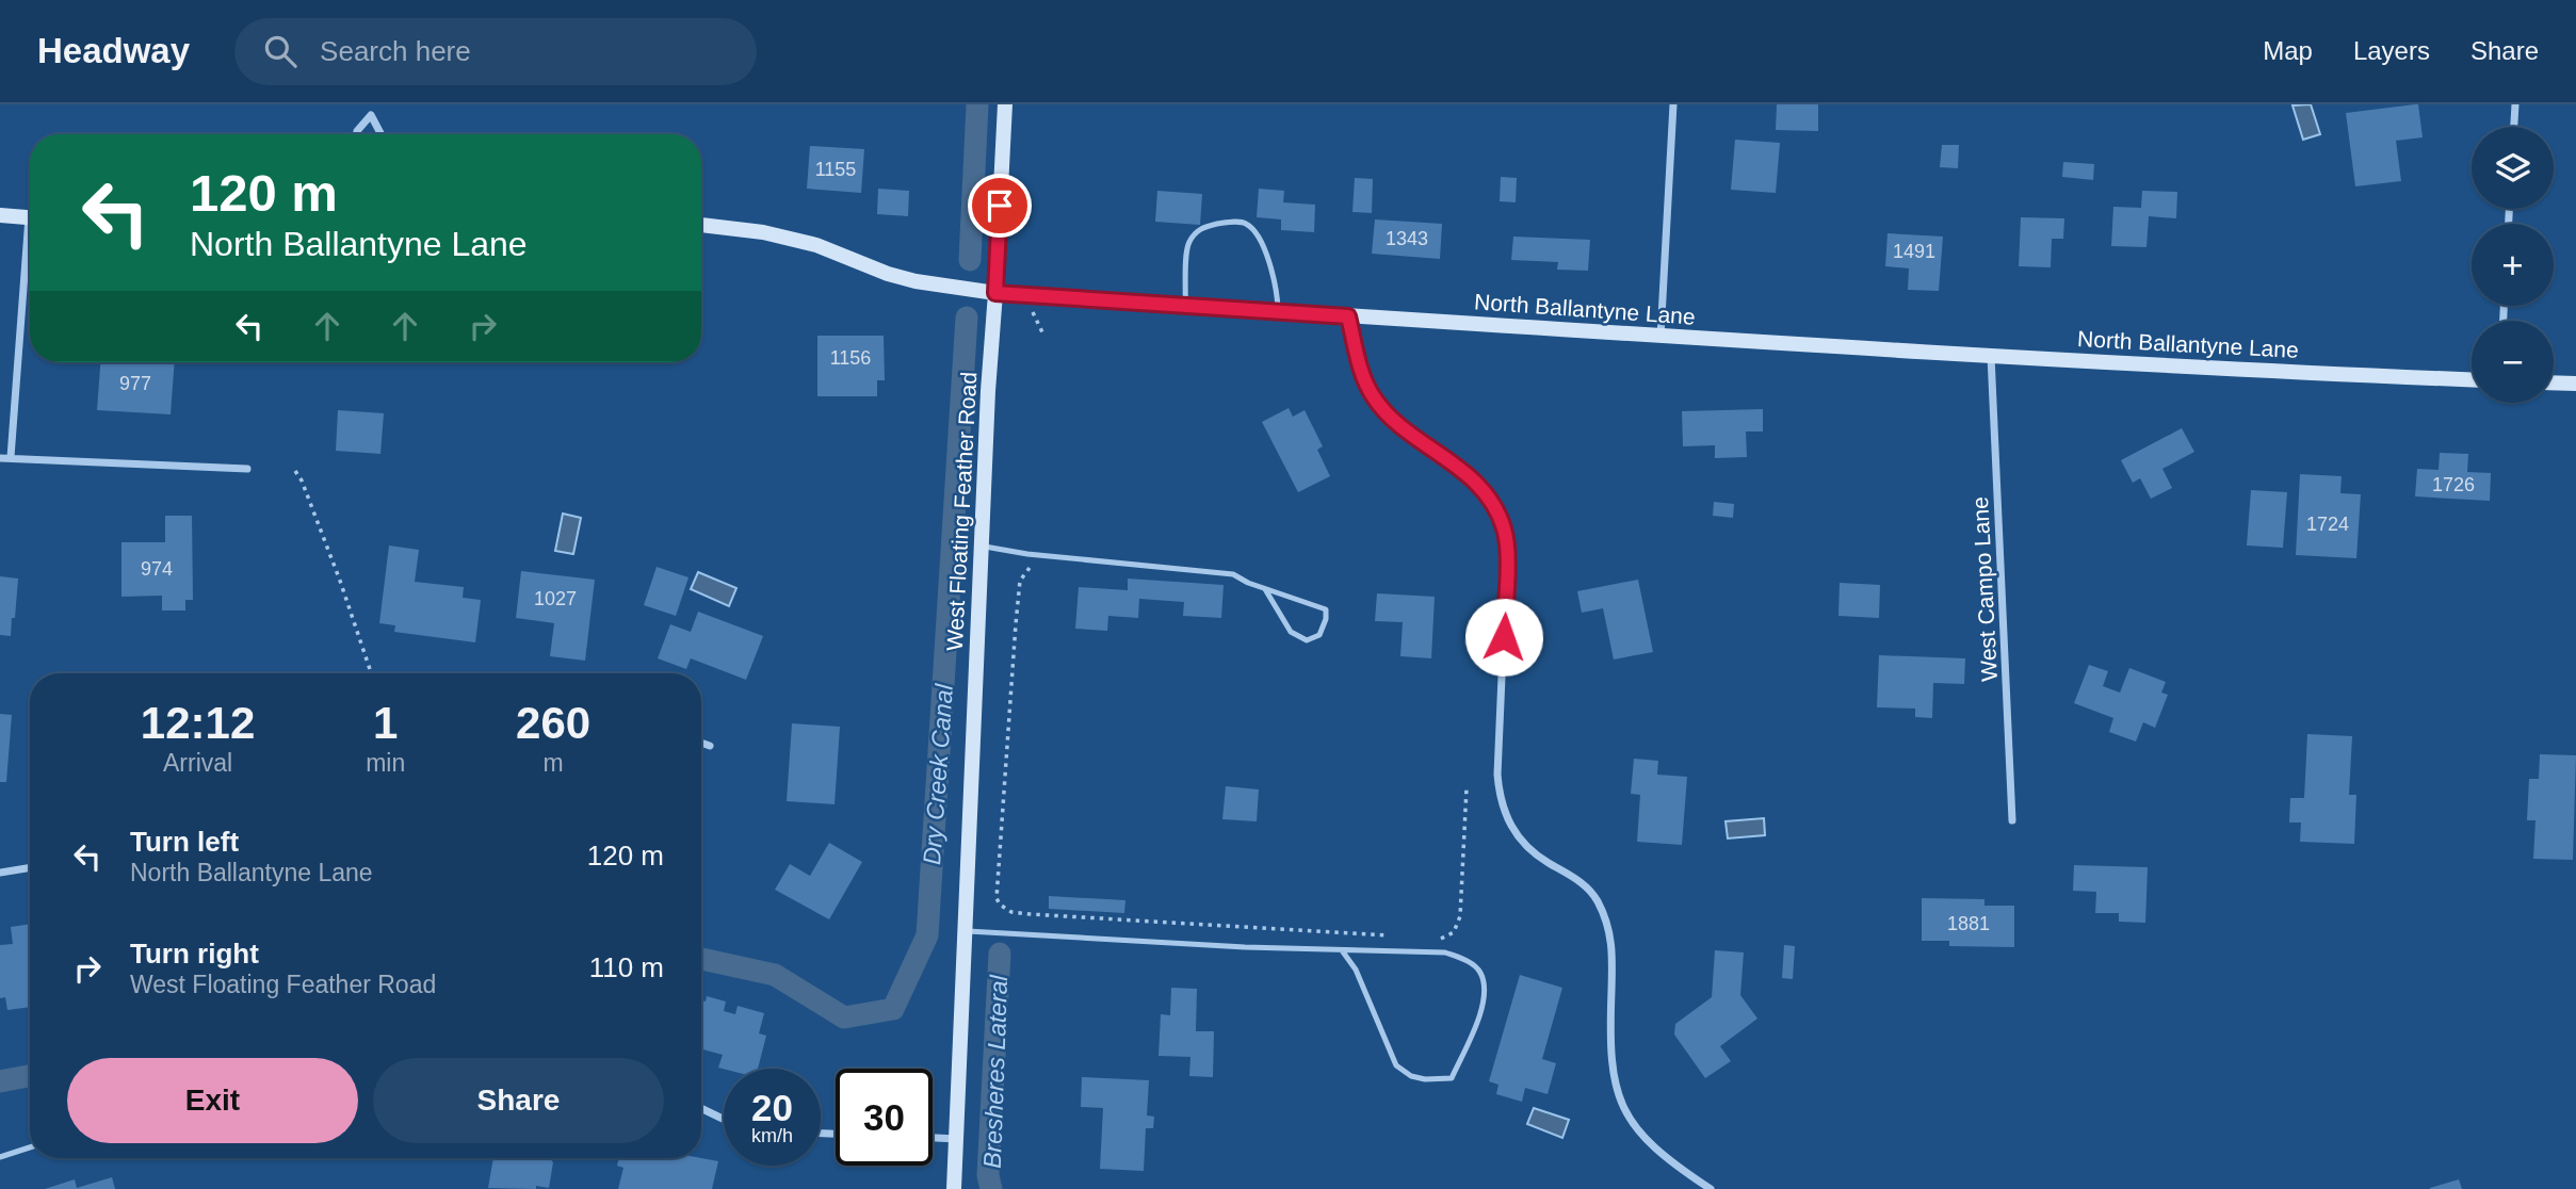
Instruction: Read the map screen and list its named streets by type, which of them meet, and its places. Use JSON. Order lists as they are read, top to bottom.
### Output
{
  "streets": {
    "street": ["North Ballantyne Lane", "West Floating Feather Road", "West Campo Lane"]
  },
  "crossings": [
    ["North Ballantyne Lane", "West Floating Feather Road"],
    ["North Ballantyne Lane", "West Campo Lane"]
  ],
  "water": ["Dry Creek Canal", "Bresheres Lateral"],
  "house_numbers": [
    "1155",
    "1343",
    "1491",
    "1156",
    "977",
    "1726",
    "1724",
    "974",
    "1027",
    "1881"
  ],
  "page": {
    "header": "Headway",
    "search": "Search here",
    "nav": ["Map", "Layers", "Share"],
    "map_buttons": ["+", "−"],
    "turn": ["120 m", "North Ballantyne Lane"],
    "eta": [
      "12:12",
      "Arrival",
      "1",
      "min",
      "260",
      "m"
    ],
    "list": [
      {
        "name": "Turn left",
        "note": "North Ballantyne Lane",
        "value": "120 m"
      },
      {
        "name": "Turn right",
        "note": "West Floating Feather Road",
        "value": "110 m"
      }
    ],
    "buttons": ["Exit", "Share"],
    "speed": "20 km/h",
    "limit": "30"
  }
}
